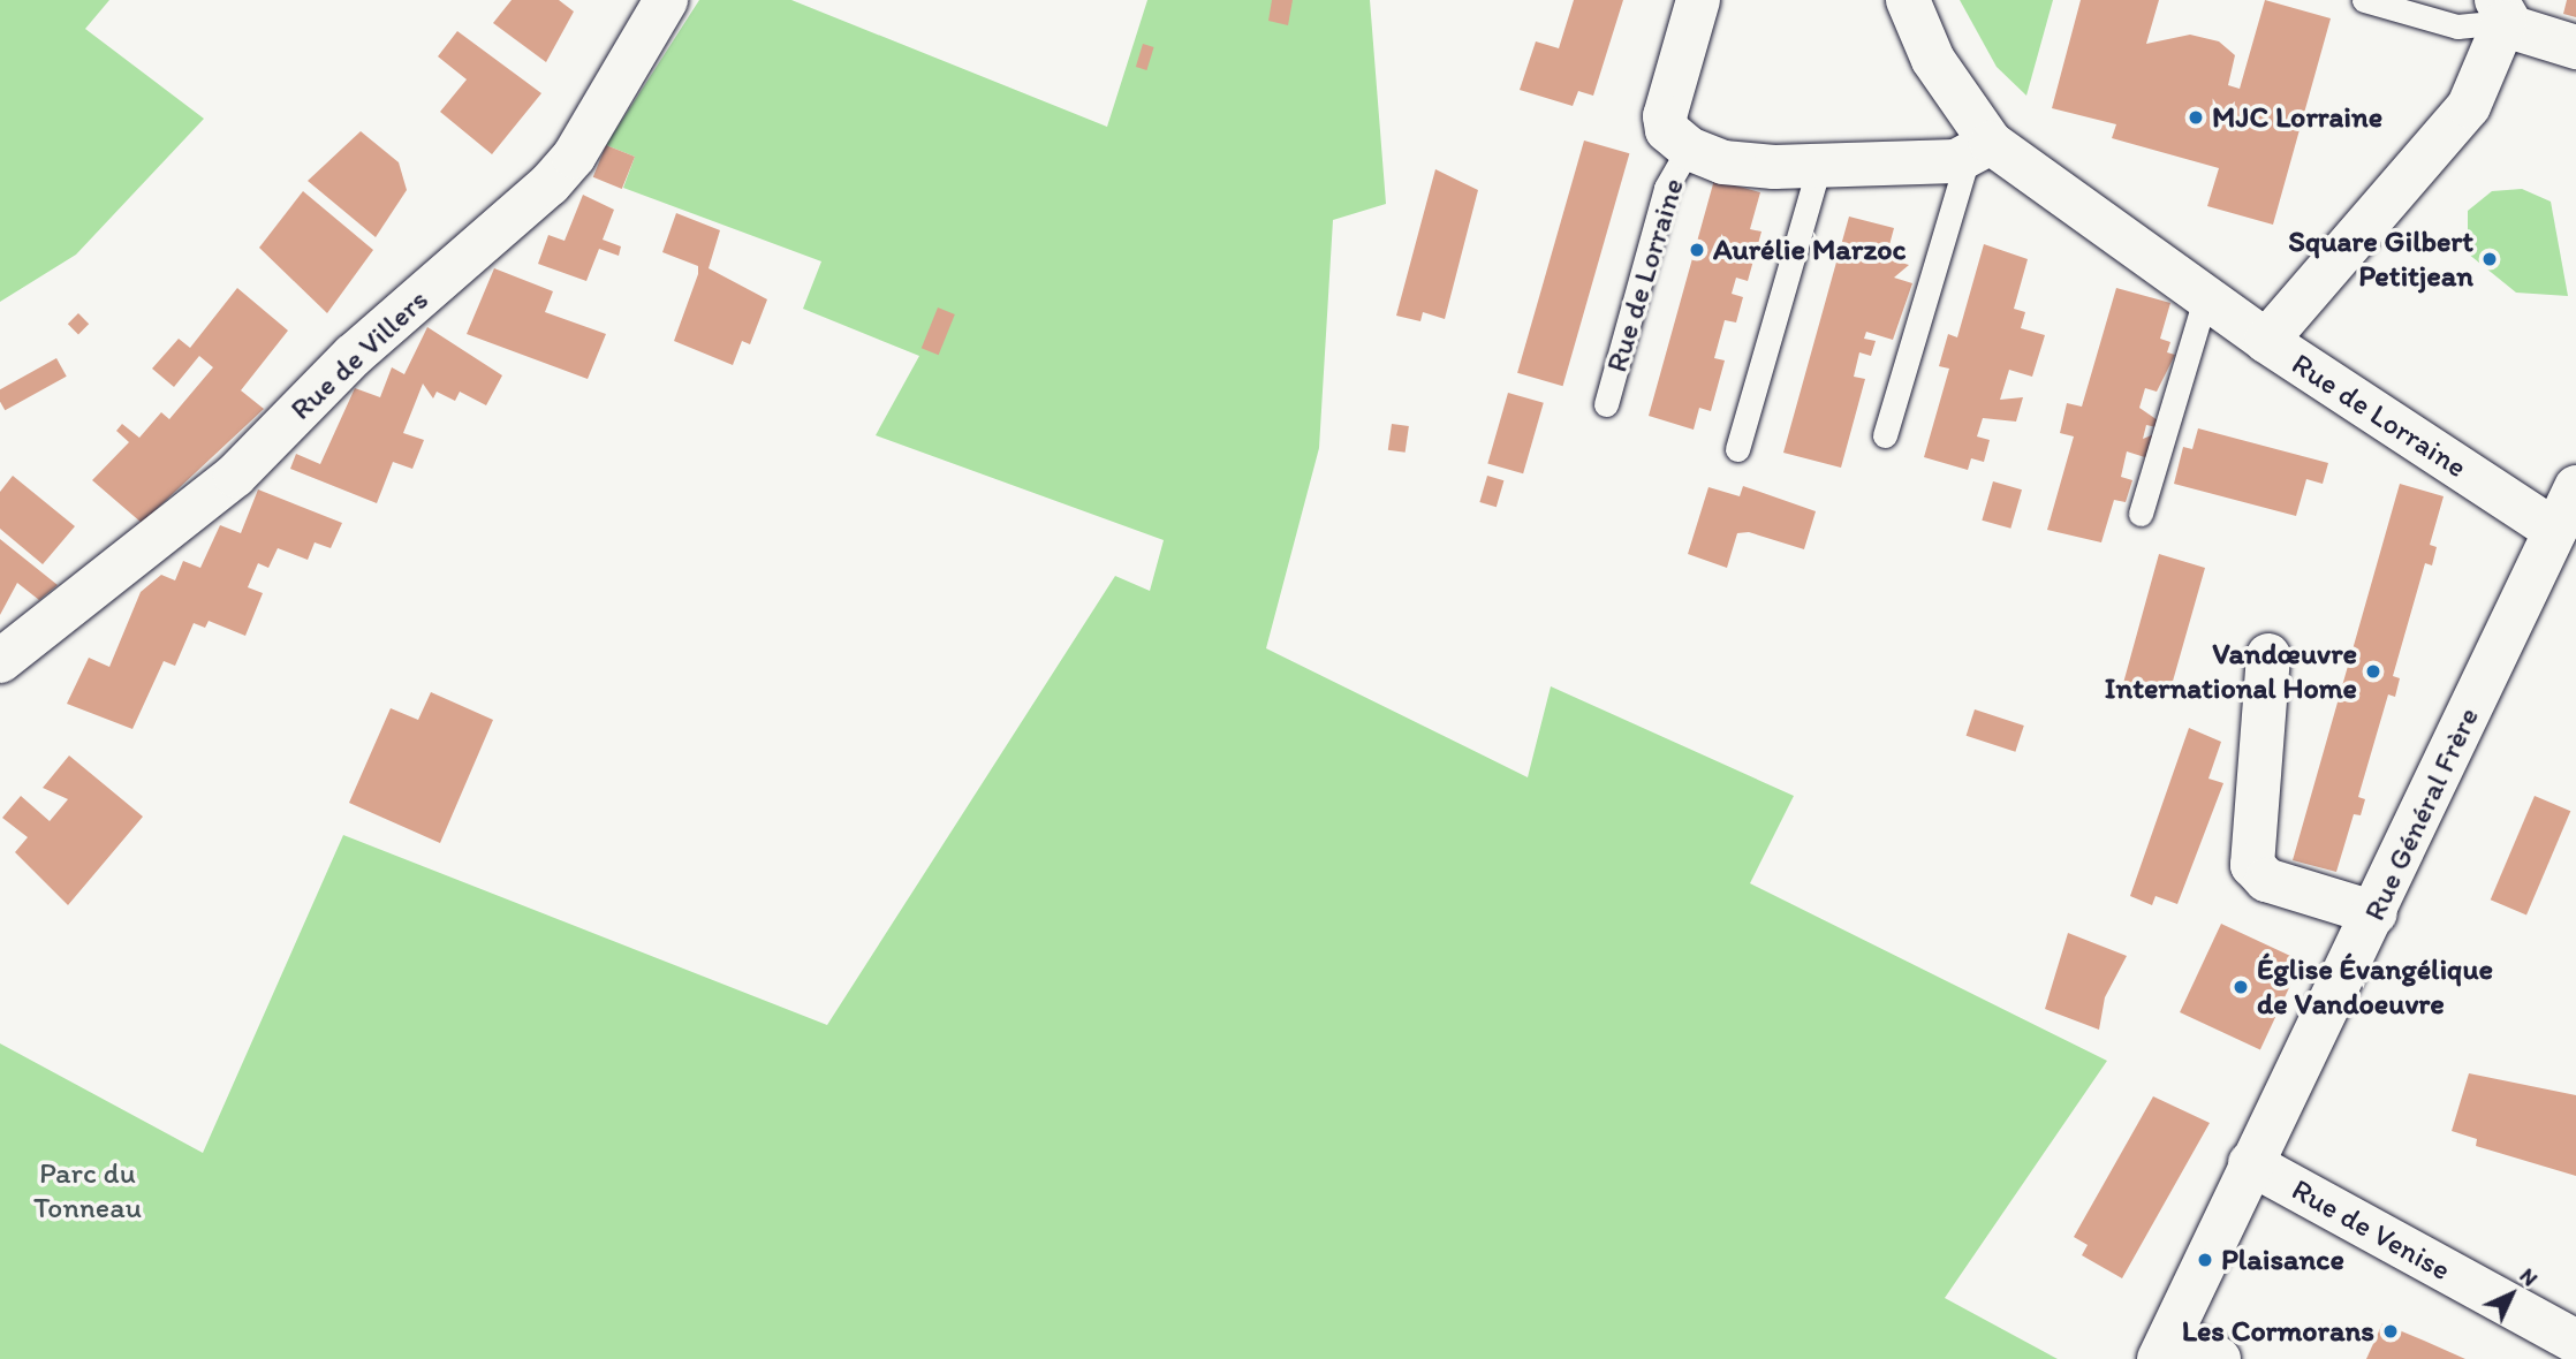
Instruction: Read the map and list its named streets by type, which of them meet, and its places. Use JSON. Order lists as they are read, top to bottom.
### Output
{
  "streets": {
    "street": [
      "Rue de Lorraine",
      "Rue de Villers",
      "Rue Général Frère",
      "Rue de Venise"
    ]
  },
  "crossings": [
    ["Rue de Lorraine", "Rue Général Frère"],
    ["Rue Général Frère", "Rue de Venise"]
  ],
  "parks": ["Parc du Tonneau"],
  "places": [
    "MJC Lorraine",
    "Aurélie Marzoc",
    "Square Gilbert Petitjean",
    "Vandœuvre International Home",
    "Église Évangélique de Vandoeuvre",
    "Plaisance",
    "Les Cormorans"
  ],
  "north": "top right"
}
